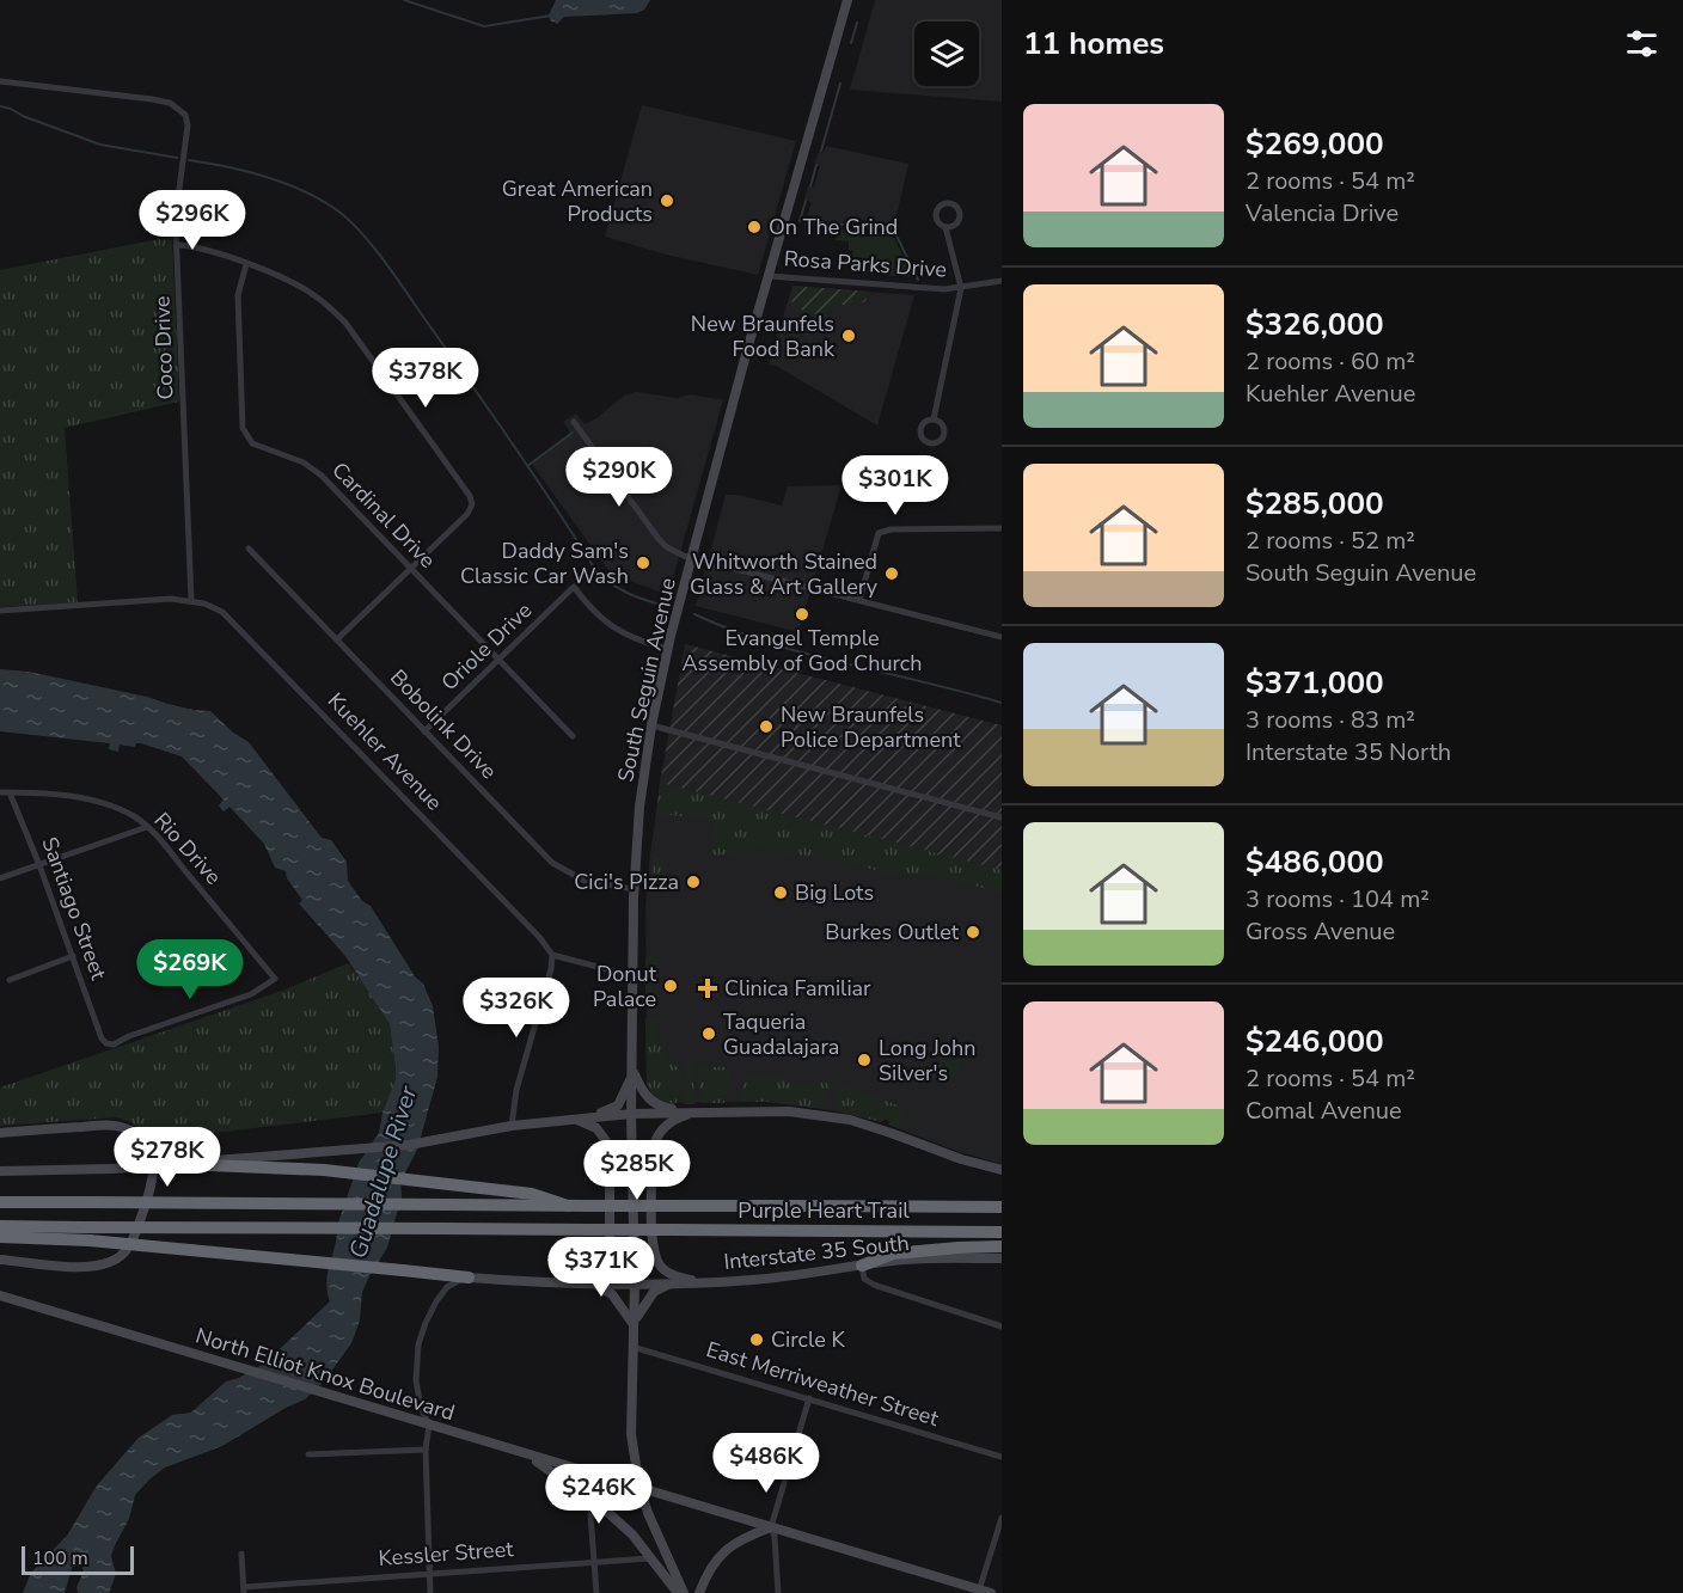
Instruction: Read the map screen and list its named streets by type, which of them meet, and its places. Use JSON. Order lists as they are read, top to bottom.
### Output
{
  "streets": {
    "highway": ["Purple Heart Trail"],
    "main road": ["South Seguin Avenue", "Interstate 35 South", "North Elliot Knox Boulevard"],
    "street": [
      "Rosa Parks Drive",
      "Coco Drive",
      "Cardinal Drive",
      "Oriole Drive",
      "Bobolink Drive",
      "Kuehler Avenue",
      "Rio Drive",
      "Santiago Street",
      "East Merriweather Street",
      "Kessler Street"
    ]
  },
  "crossings": [
    ["Rosa Parks Drive", "South Seguin Avenue"],
    ["Coco Drive", "Kuehler Avenue"],
    ["Cardinal Drive", "Oriole Drive"],
    ["Oriole Drive", "South Seguin Avenue"],
    ["Oriole Drive", "Bobolink Drive"],
    ["South Seguin Avenue", "Bobolink Drive"],
    ["South Seguin Avenue", "Interstate 35 South"],
    ["South Seguin Avenue", "North Elliot Knox Boulevard"],
    ["South Seguin Avenue", "East Merriweather Street"],
    ["Rio Drive", "Santiago Street"]
  ],
  "water": ["Guadalupe River"],
  "places": {
    "other": [
      "Great American Products",
      "On The Grind",
      "New Braunfels Food Bank",
      "Daddy Sam's Classic Car Wash",
      "Whitworth Stained Glass & Art Gallery",
      "Evangel Temple Assembly of God Church",
      "New Braunfels Police Department",
      "Cici's Pizza",
      "Big Lots",
      "Burkes Outlet",
      "Donut Palace",
      "Taqueria Guadalajara",
      "Long John Silver's",
      "Circle K"
    ],
    "health": ["Clinica Familiar"]
  },
  "scale_bar": "100 m",
  "page": {
    "heading": "11 homes",
    "list": [
      {
        "name": "$269,000",
        "note": "2 rooms · 54 m² · Valencia Drive"
      },
      {
        "name": "$326,000",
        "note": "2 rooms · 60 m² · Kuehler Avenue"
      },
      {
        "name": "$285,000",
        "note": "2 rooms · 52 m² · South Seguin Avenue"
      },
      {
        "name": "$371,000",
        "note": "3 rooms · 83 m² · Interstate 35 North"
      },
      {
        "name": "$486,000",
        "note": "3 rooms · 104 m² · Gross Avenue"
      },
      {
        "name": "$246,000",
        "note": "2 rooms · 54 m² · Comal Avenue"
      }
    ],
    "price": [
      "$296K",
      "$378K",
      "$290K",
      "$301K",
      "$269K",
      "$326K",
      "$278K",
      "$285K",
      "$371K",
      "$486K",
      "$246K"
    ],
    "scale": "100 m"
  }
}
